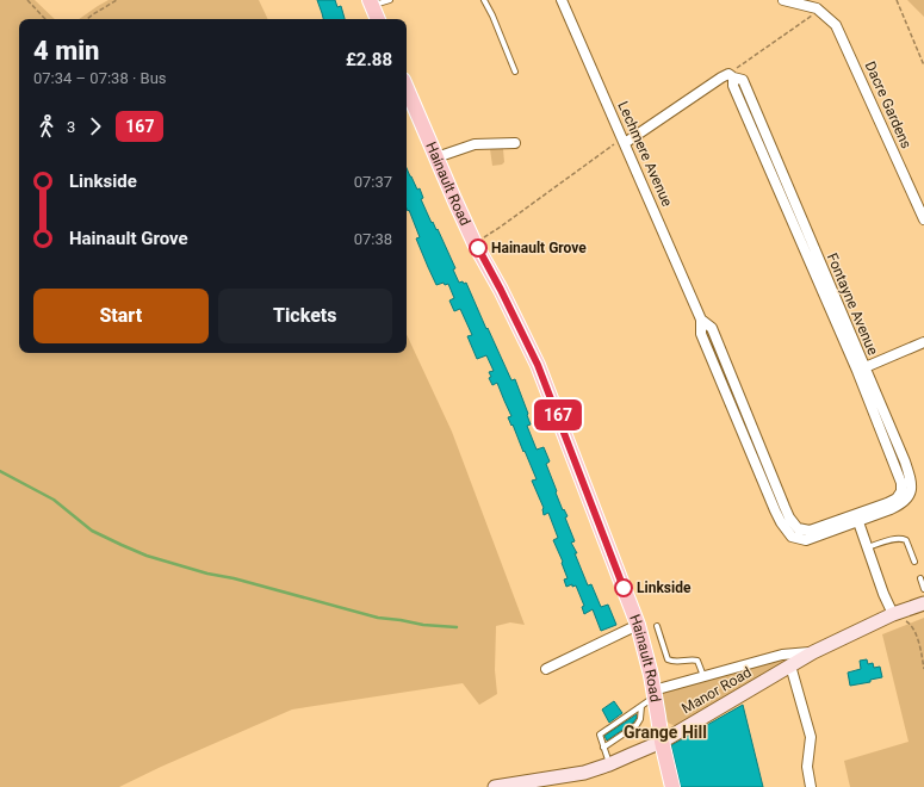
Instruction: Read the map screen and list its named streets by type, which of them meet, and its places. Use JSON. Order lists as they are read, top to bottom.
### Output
{
  "streets": {
    "main road": ["Hainault Road", "Manor Road"],
    "street": ["Dacre Gardens", "Lechmere Avenue", "Fontayne Avenue"]
  },
  "crossings": [
    ["Lechmere Avenue", "Fontayne Avenue"],
    ["Hainault Road", "Manor Road"]
  ],
  "districts": ["Grange Hill"],
  "places": ["Hainault Grove", "Linkside"],
  "lines": ["bus line 167"],
  "page": {
    "on_map": "167",
    "heading": ["4 min", "07:34 – 07:38 · Bus", "£2.88"],
    "legs": ["3", "167"],
    "list": [
      {
        "name": "Linkside",
        "value": "07:37"
      },
      {
        "name": "Hainault Grove",
        "value": "07:38"
      }
    ],
    "buttons": ["Start", "Tickets"]
  }
}
